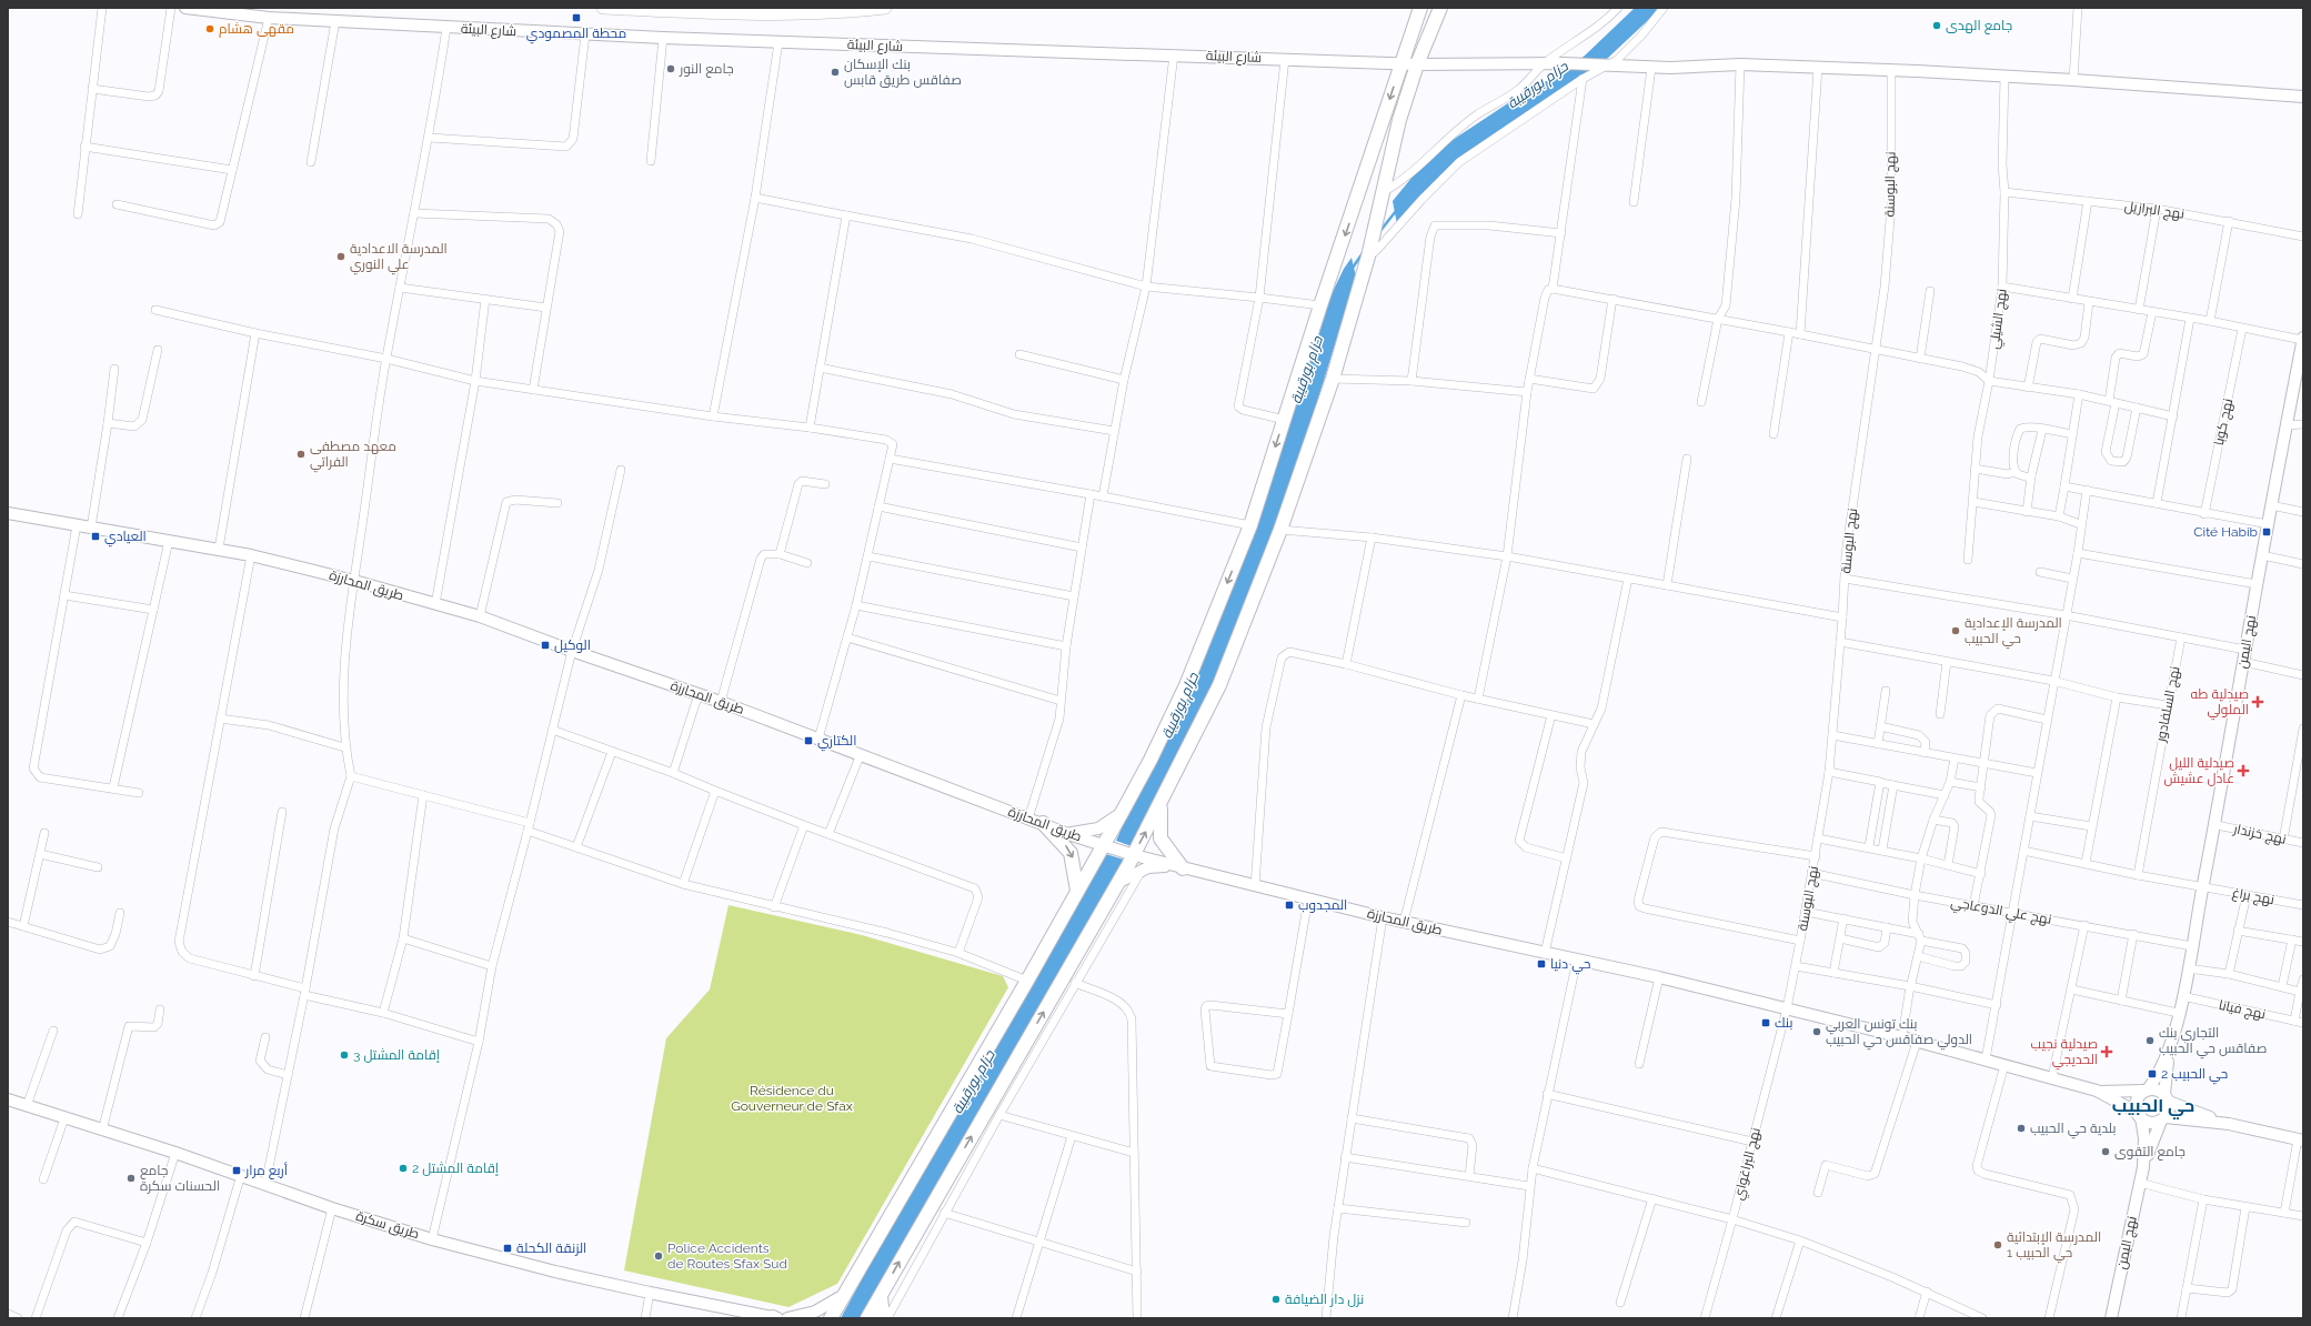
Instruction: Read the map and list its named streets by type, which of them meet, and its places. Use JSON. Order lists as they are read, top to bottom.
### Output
{
  "streets": {
    "main road": [
      "شارع البيئة",
      "طريق المحارزة",
      "نهج اليمن",
      "طريق سكرة"
    ],
    "street": [
      "نهج البوسنة",
      "نهج البرازيل",
      "نهج الشيلي",
      "نهج كوبا",
      "نهج السلفادور",
      "نهج خزندار",
      "نهج براغ",
      "نهج علي الدوعاجي",
      "نهج فيانا",
      "نهج البراغواي"
    ]
  },
  "crossings": [
    ["شارع البيئة", "نهج البوسنة"],
    ["شارع البيئة", "نهج الشيلي"],
    ["نهج البوسنة", "طريق المحارزة"],
    ["نهج البوسنة", "نهج علي الدوعاجي"],
    ["نهج البوسنة", "نهج البراغواي"],
    ["نهج البرازيل", "نهج الشيلي"],
    ["طريق المحارزة", "نهج اليمن"],
    ["طريق المحارزة", "نهج البراغواي"],
    ["نهج اليمن", "نهج خزندار"],
    ["نهج اليمن", "نهج براغ"],
    ["نهج اليمن", "نهج علي الدوعاجي"],
    ["نهج اليمن", "نهج فيانا"],
    ["نهج السلفادور", "نهج براغ"]
  ],
  "districts": ["حي الحبيب"],
  "water": ["حزام بورقيبة"],
  "parks": ["Résidence du Gouverneur de Sfax"],
  "places": {
    "transit": [
      "محطة المصمودي",
      "Cité Habib",
      "العيادي",
      "الوكيل",
      "الكتاري",
      "المجدوب",
      "حي دنيا",
      "بنك",
      "حي الحبيب 2",
      "أربع مرار",
      "الزنقة الكحلة"
    ],
    "other": [
      "جامع الهدى",
      "مقهى هشام",
      "جامع النور",
      "بنك الإسكان صفاقس طريق قابس",
      "المدرسة الاعدادية علي النوري",
      "معهد مصطفى الفراتي",
      "المدرسة الإعدادية حي الحبيب",
      "بنك تونس العربي الدولي صفاقس حي الحبيب",
      "التجاري بنك صفاقس حي الحبيب",
      "إقامة المشتل 3",
      "بلدية حي الحبيب",
      "جامع التقوى",
      "إقامة المشتل 2",
      "جامع الحسنات سكرة",
      "المدرسة الإبتدائية حي الحبيب 1",
      "Police Accidents de Routes Sfax Sud",
      "نزل دار الضيافة"
    ],
    "health": ["صيدلية طه الملولي", "صيدلية الليل عادل عشيش", "صيدلية نجيب الحديجي"]
  }
}
